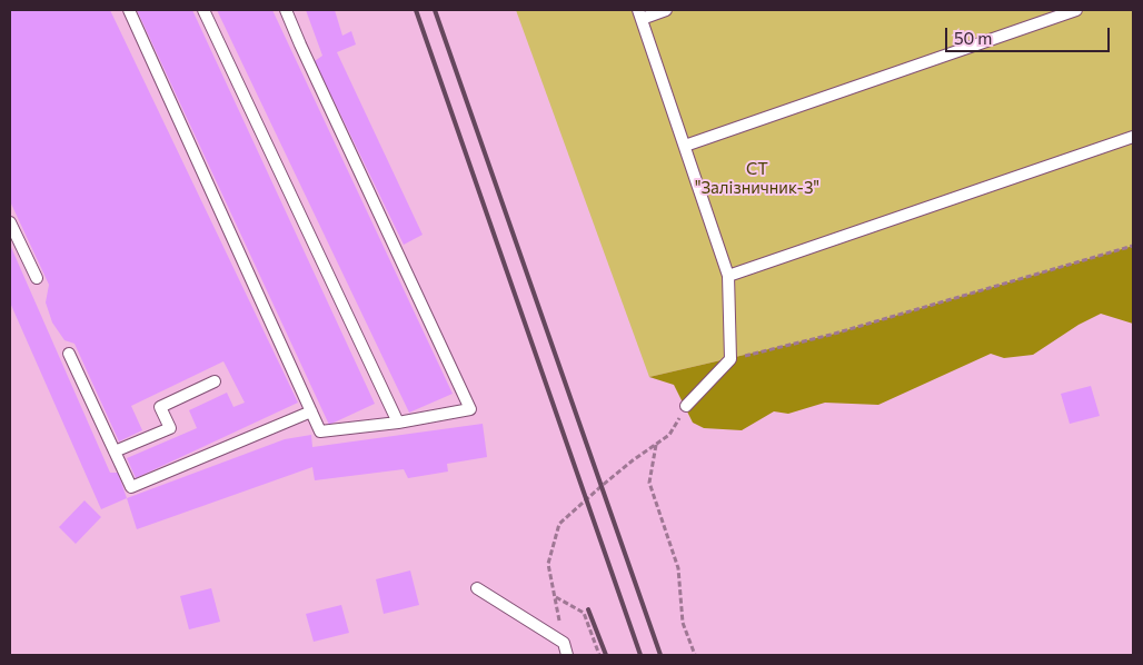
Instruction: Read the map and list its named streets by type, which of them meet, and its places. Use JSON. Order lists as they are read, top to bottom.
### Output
{
  "parks": ["СТ \"Залізничник-3\""],
  "scale_bar": "50 m"
}
